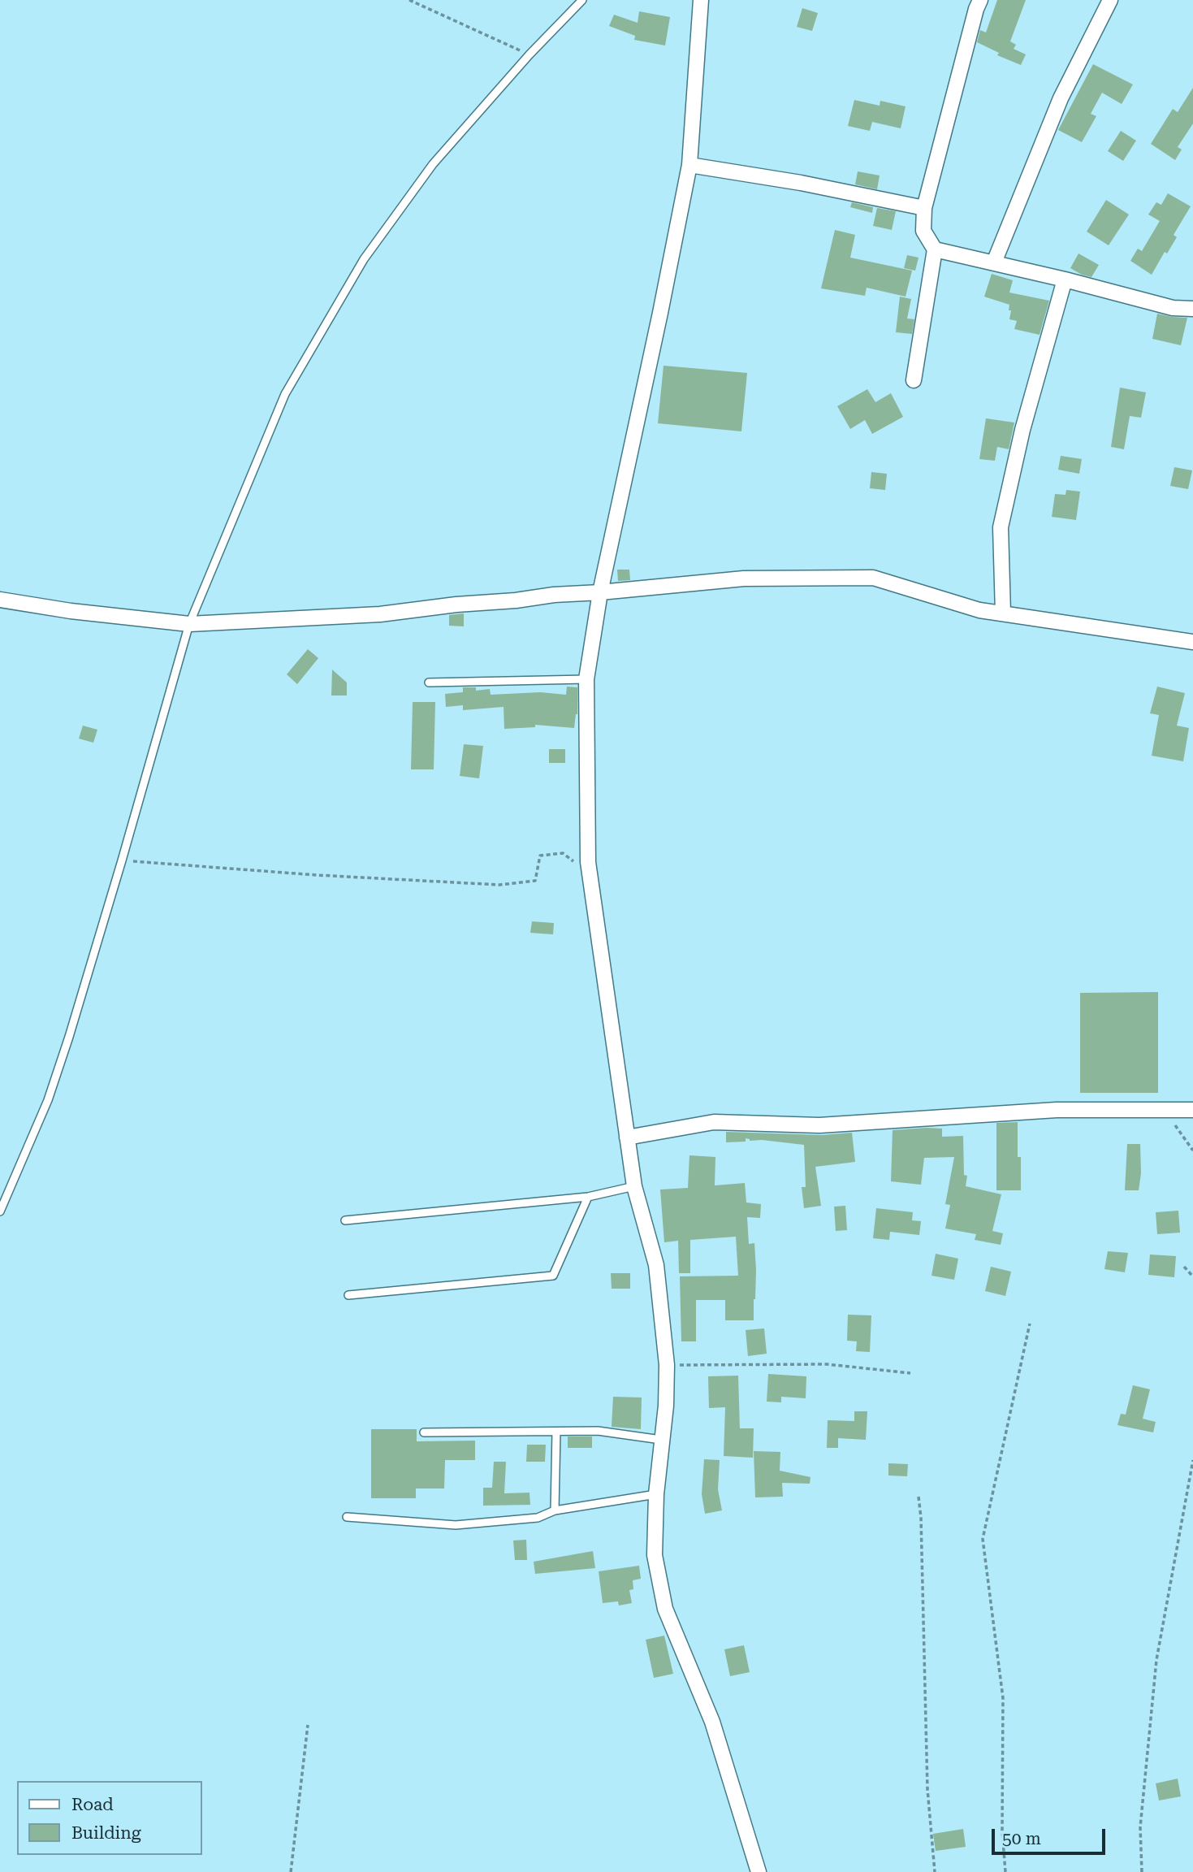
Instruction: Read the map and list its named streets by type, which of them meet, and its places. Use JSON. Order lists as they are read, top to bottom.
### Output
{
  "legend": ["Road", "Building"],
  "scale_bar": "50 m"
}
